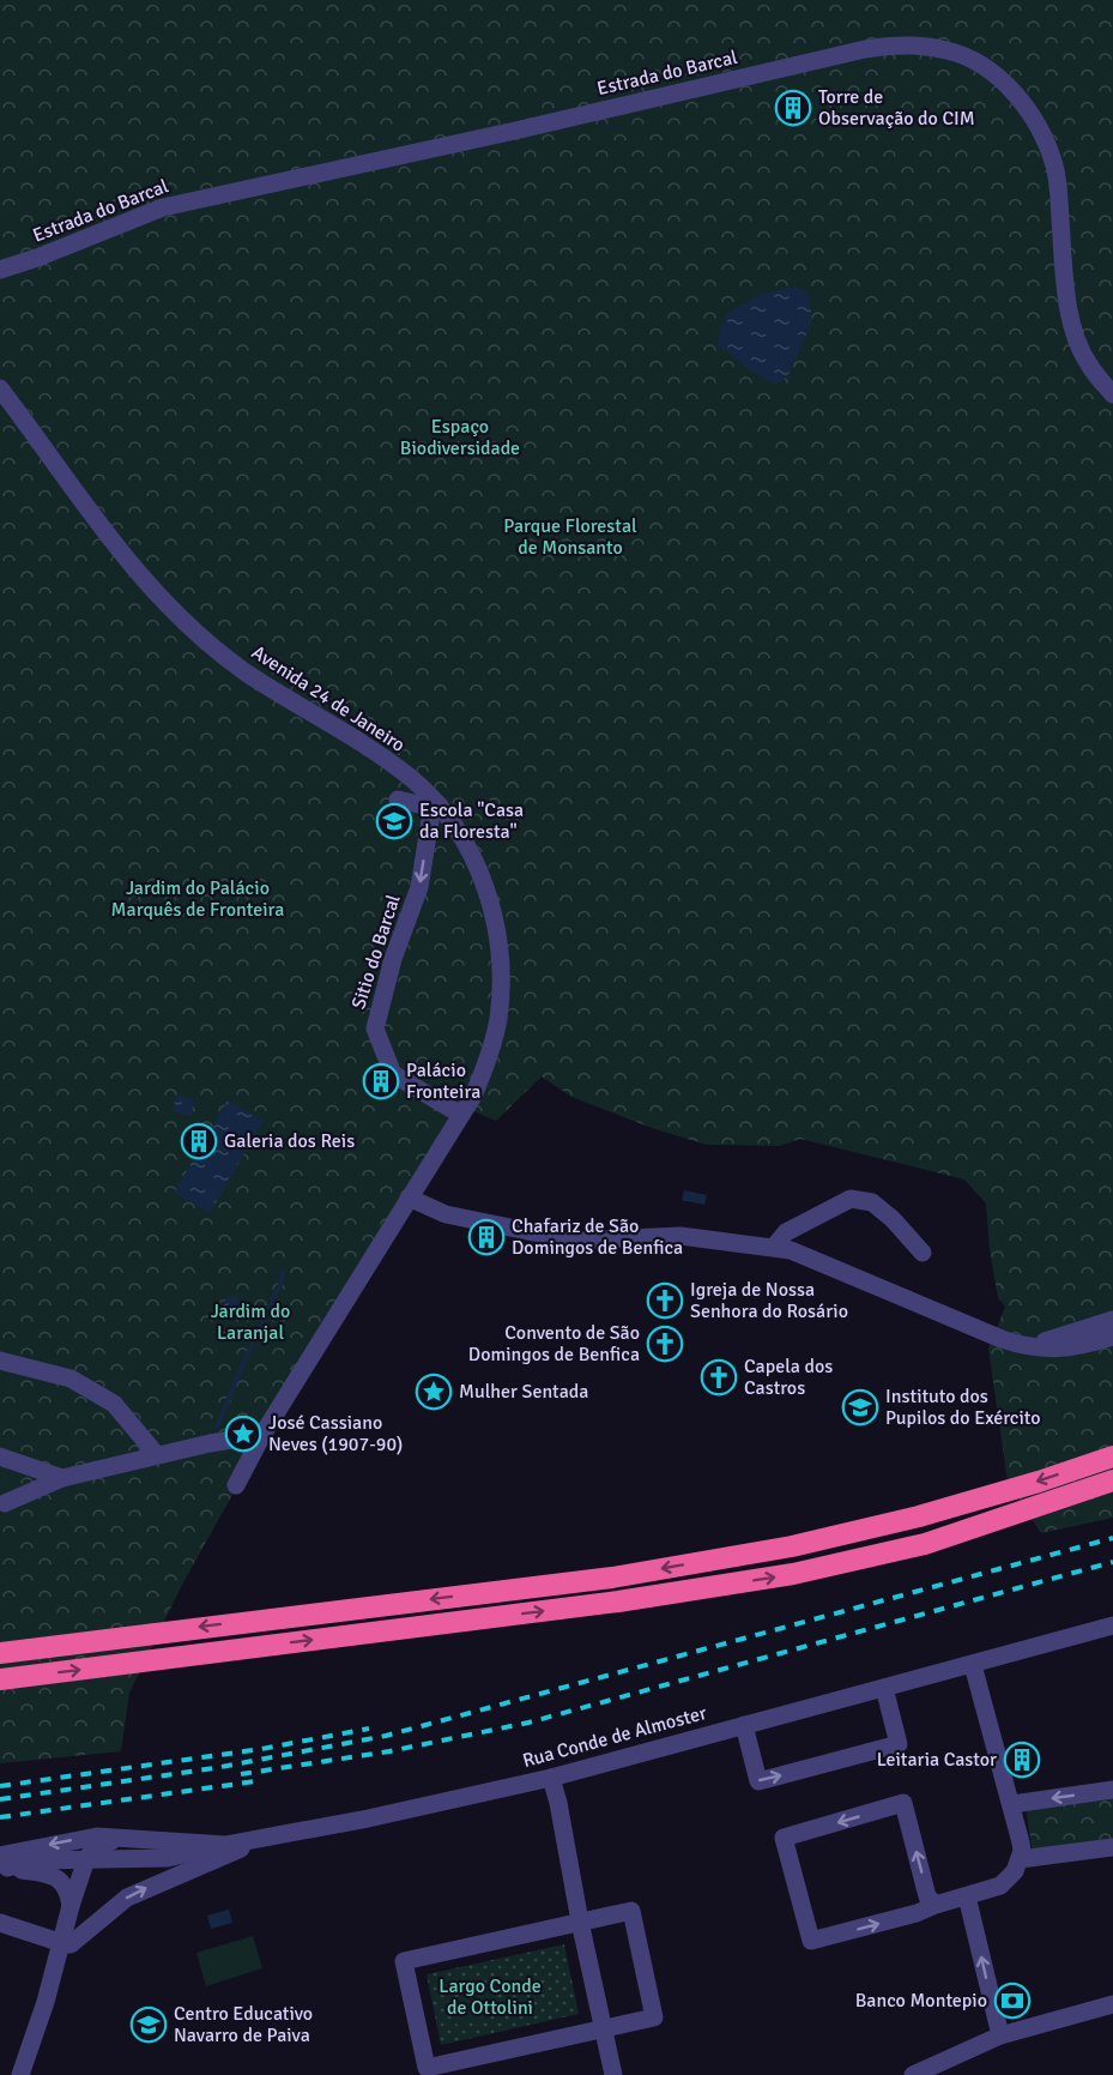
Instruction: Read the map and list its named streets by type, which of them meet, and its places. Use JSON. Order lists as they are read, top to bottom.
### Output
{
  "streets": {
    "street": [
      "Estrada do Barcal",
      "Avenida 24 de Janeiro",
      "Sitio do Barcal",
      "Rua Conde de Almoster"
    ]
  },
  "crossings": [
    ["Avenida 24 de Janeiro", "Sitio do Barcal"]
  ],
  "one_way": ["Sitio do Barcal"],
  "parks": [
    "Espaço Biodiversidade",
    "Parque Florestal de Monsanto",
    "Jardim do Palácio Marquês de Fronteira",
    "Jardim do Laranjal",
    "Largo Conde de Ottolini"
  ],
  "places": {
    "building": [
      "Torre de Observação do CIM",
      "Palácio Fronteira",
      "Galeria dos Reis",
      "Chafariz de São Domingos de Benfica",
      "Leitaria Castor"
    ],
    "school or university": ["Escola \"Casa da Floresta\"", "Instituto dos Pupilos do Exército", "Centro Educativo Navarro de Paiva"],
    "church": ["Igreja de Nossa Senhora do Rosário", "Convento de São Domingos de Benfica", "Capela dos Castros"],
    "place": ["Mulher Sentada", "José Cassiano Neves (1907-90)"],
    "bank": ["Banco Montepio"]
  }
}
